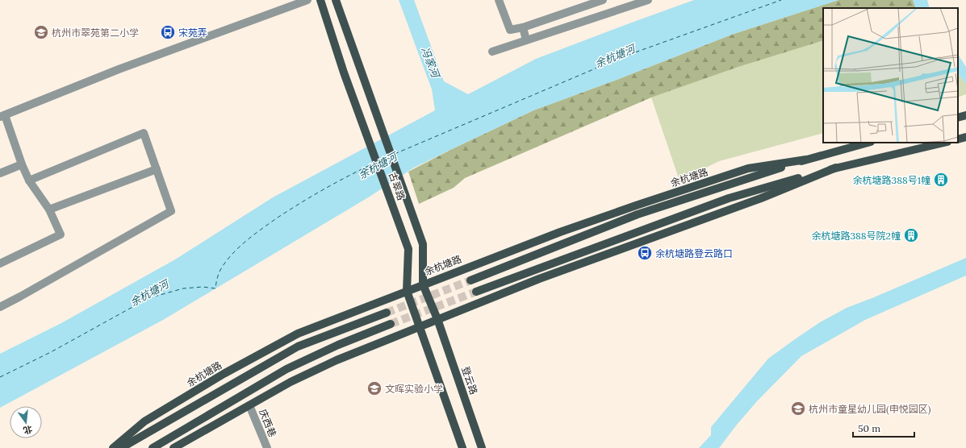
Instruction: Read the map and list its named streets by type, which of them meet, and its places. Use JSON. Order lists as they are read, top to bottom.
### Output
{
  "streets": {
    "main road": ["余杭塘路", "古翠路", "登云路"],
    "street": ["庆西巷"]
  },
  "crossings": [
    ["余杭塘路", "古翠路"],
    ["古翠路", "登云路"]
  ],
  "water": ["余杭塘河", "冯家河"],
  "places": {
    "school or university": ["杭州市翠苑第二小学", "文晖实验小学", "杭州市童星幼儿园(申悦园区)"],
    "bus stop": ["宋苑弄", "余杭塘路登云路口"],
    "building": ["余杭塘路388号1幢", "余杭塘路388号院2幢"]
  },
  "scale_bar": "50 m",
  "north": "bottom"
}
